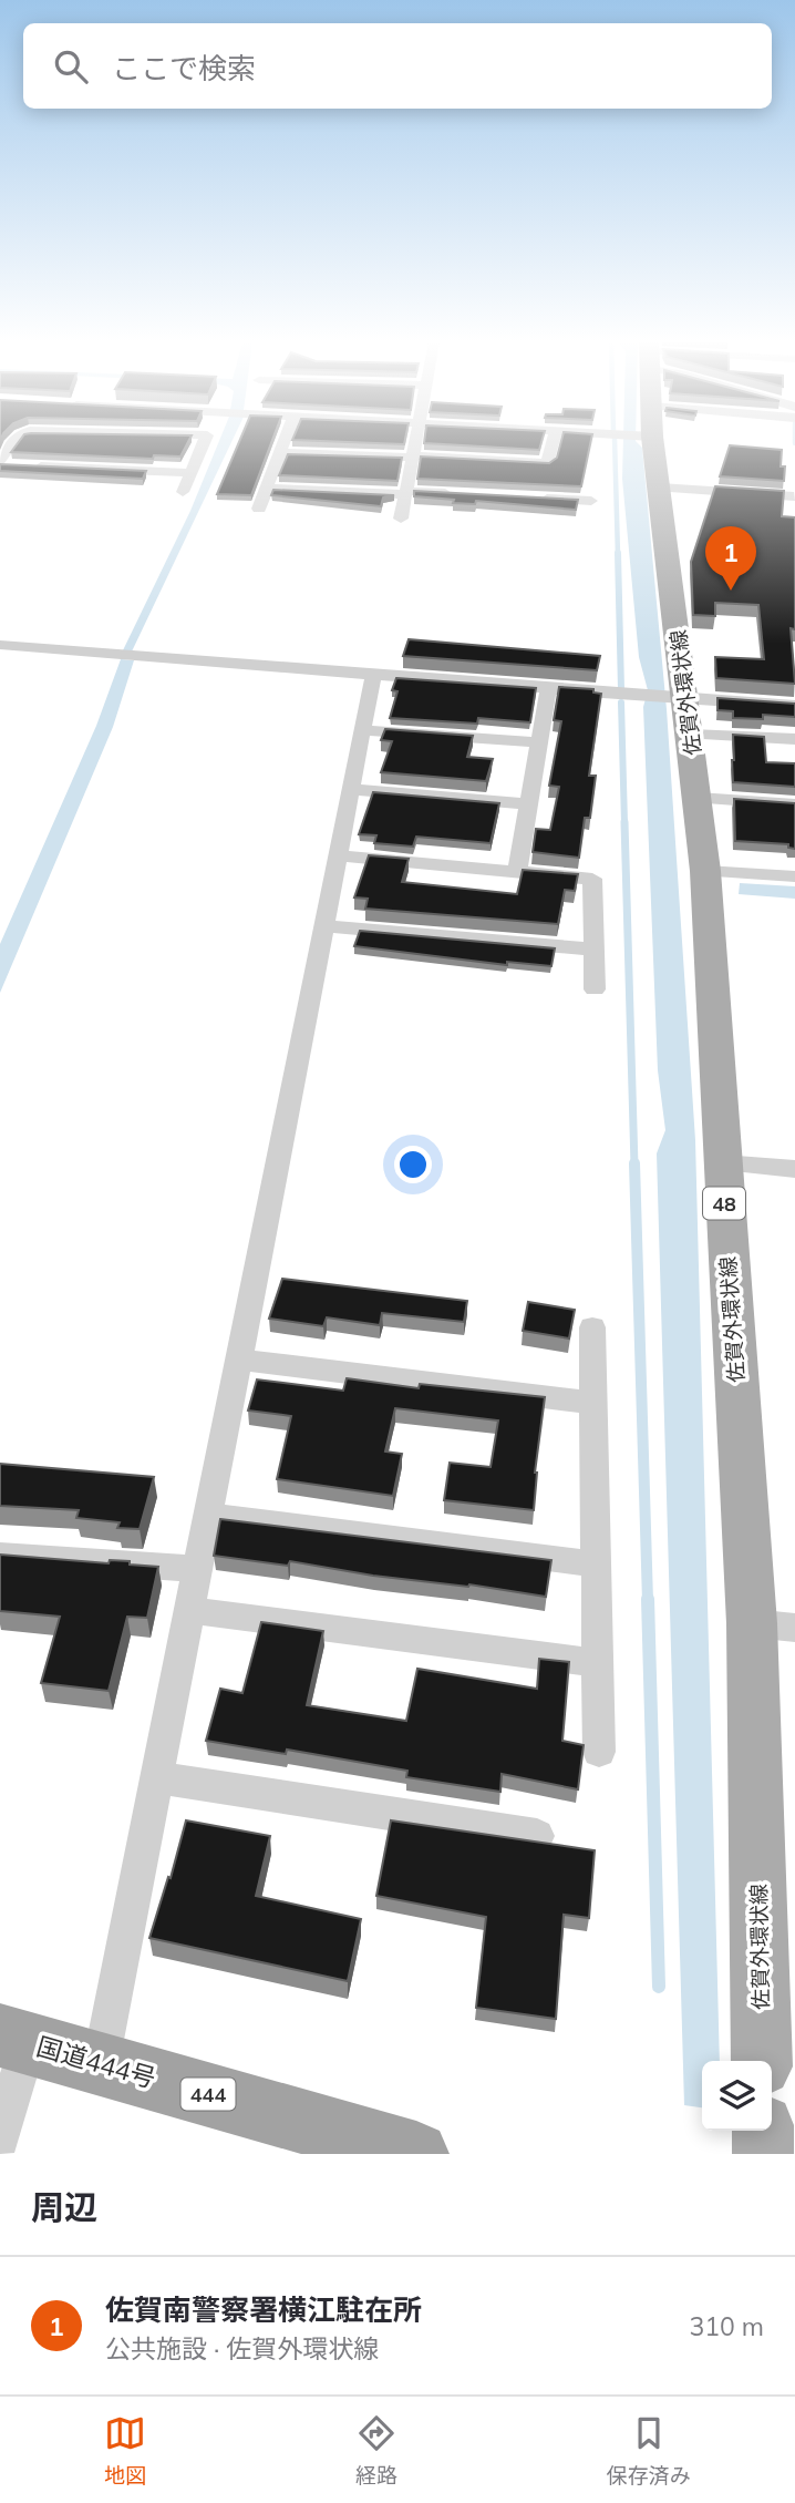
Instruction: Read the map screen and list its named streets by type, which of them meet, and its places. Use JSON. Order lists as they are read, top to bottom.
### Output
{
  "streets": {
    "highway": ["国道444号", "444"],
    "main road": ["佐賀外環状線", "48"]
  },
  "page": {
    "search": "ここで検索",
    "pins": "1",
    "heading": "周辺",
    "list": [
      {
        "mark": "1",
        "name": "佐賀南警察署横江駐在所",
        "note": "公共施設 · 佐賀外環状線",
        "value": "310 m"
      }
    ],
    "nav": ["地図", "経路", "保存済み"]
  }
}
